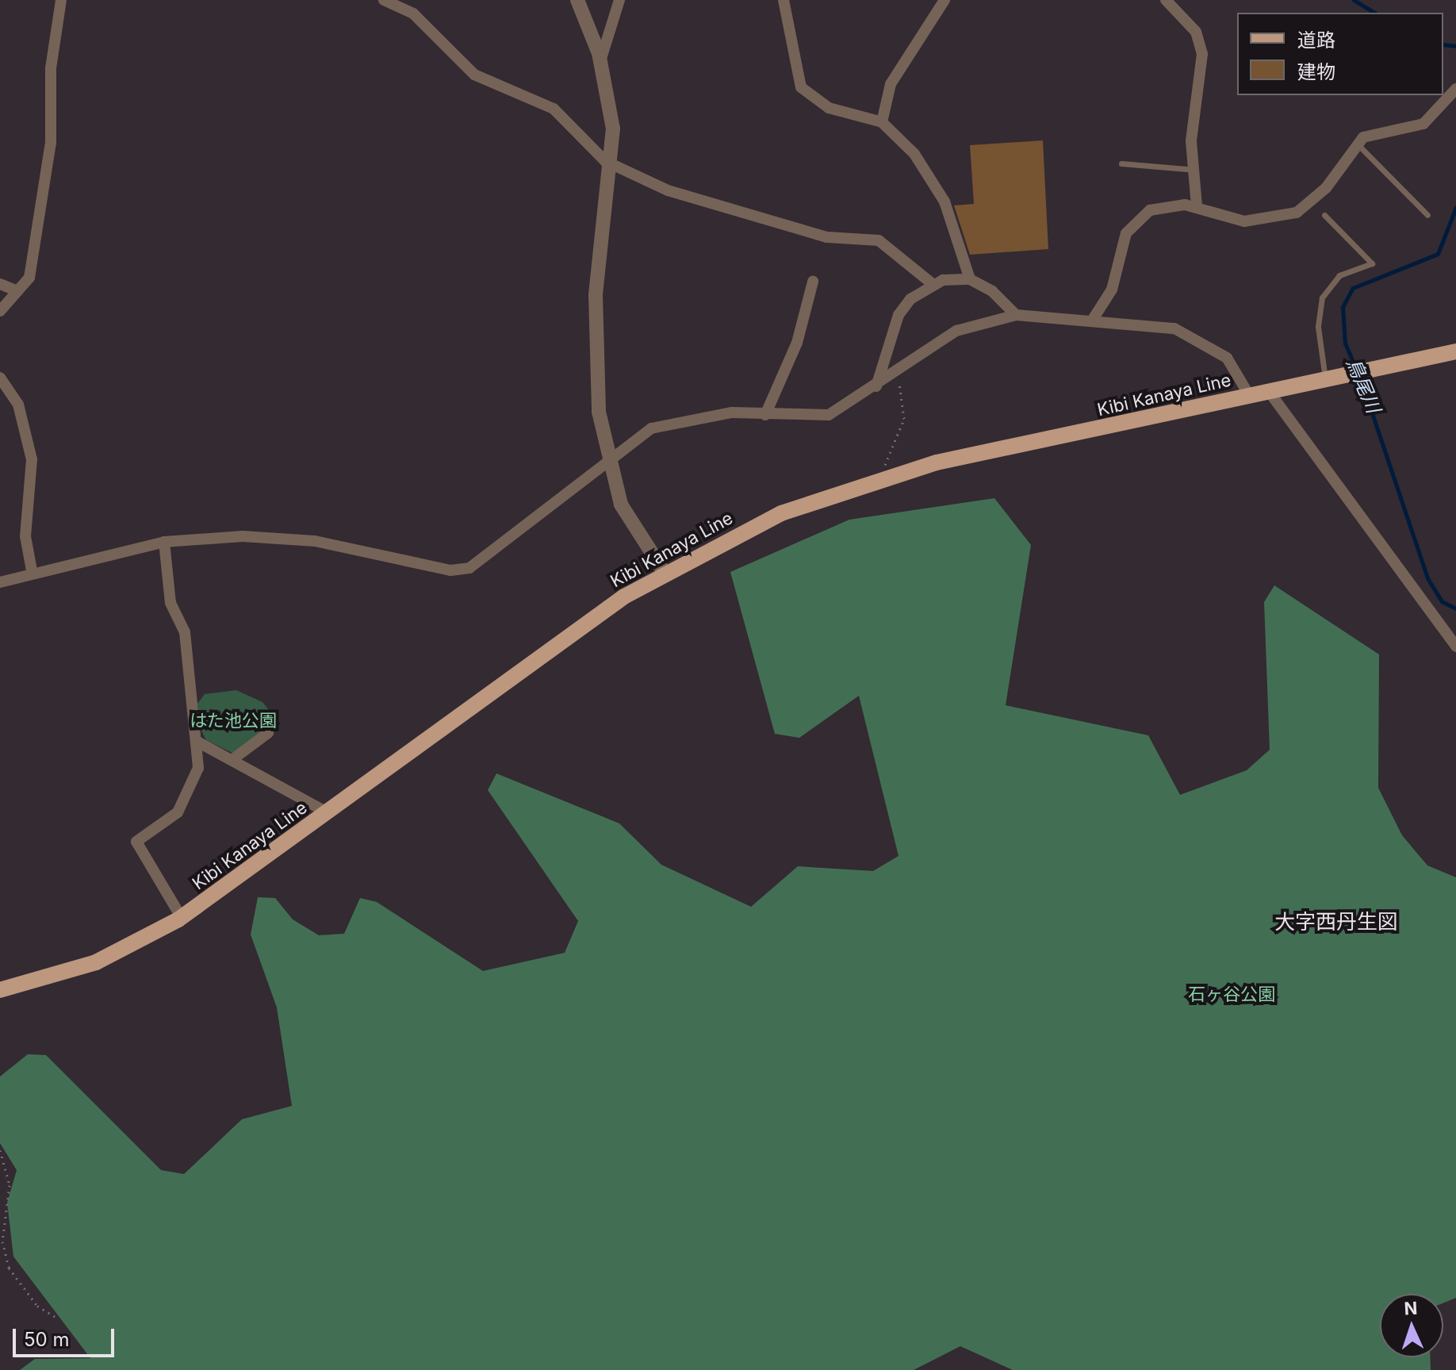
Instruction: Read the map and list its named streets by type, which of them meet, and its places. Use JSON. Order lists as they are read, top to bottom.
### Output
{
  "streets": {
    "main road": ["Kibi Kanaya Line"]
  },
  "districts": ["大字西丹生図"],
  "water": ["鳥尾川"],
  "parks": ["はた池公園", "石ヶ谷公園"],
  "legend": ["道路", "建物"],
  "scale_bar": "50 m",
  "north": "top"
}
